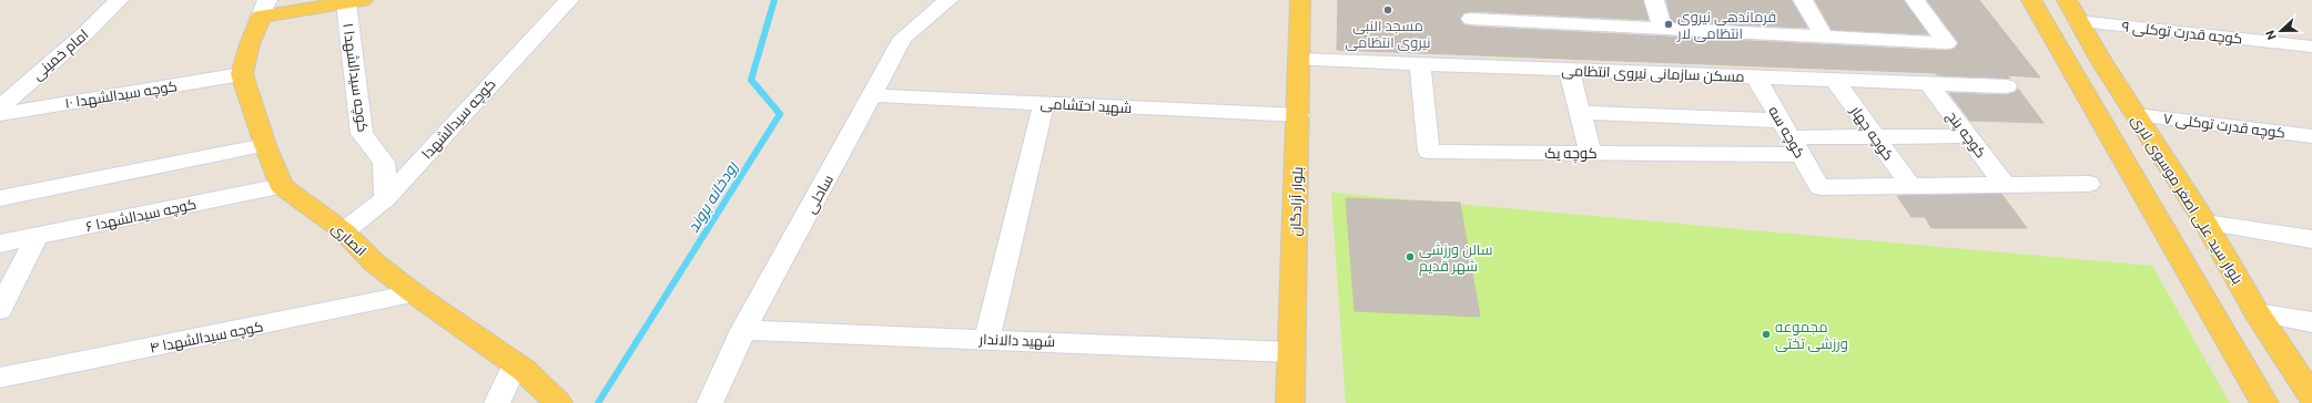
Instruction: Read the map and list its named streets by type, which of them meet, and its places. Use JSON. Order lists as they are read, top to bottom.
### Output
{
  "streets": {
    "main road": ["بلوار سید علی اصغر موسوی لاری", "بلوار آزادگان", "انصاری"],
    "street": [
      "کوچه قدرت توکلی ۹",
      "امام خمینی",
      "مسکن سازمانی نیروی انتظامی",
      "کوچه سیدالشهدا ۱",
      "کوچه سیدالشهدا ۱۰",
      "شهید احتشامی",
      "کوچه سیدالشهدا",
      "کوچه قدرت توکلی ۷",
      "کوچه سه",
      "کوچه چهار",
      "کوچه پنج",
      "کوچه یک",
      "ساحلی",
      "کوچه سیدالشهدا ۶",
      "کوچه سیدالشهدا ۴",
      "شهید دالاندار"
    ]
  },
  "crossings": [
    ["کوچه قدرت توکلی ۹", "بلوار سید علی اصغر موسوی لاری"],
    ["مسکن سازمانی نیروی انتظامی", "کوچه سه"],
    ["مسکن سازمانی نیروی انتظامی", "کوچه چهار"],
    ["مسکن سازمانی نیروی انتظامی", "کوچه پنج"],
    ["مسکن سازمانی نیروی انتظامی", "کوچه یک"],
    ["مسکن سازمانی نیروی انتظامی", "بلوار آزادگان"],
    ["کوچه سیدالشهدا ۱", "کوچه سیدالشهدا"],
    ["شهید احتشامی", "ساحلی"],
    ["شهید احتشامی", "بلوار آزادگان"],
    ["کوچه سیدالشهدا", "انصاری"],
    ["کوچه قدرت توکلی ۷", "بلوار سید علی اصغر موسوی لاری"],
    ["کوچه سه", "کوچه چهار"],
    ["کوچه سه", "کوچه یک"],
    ["ساحلی", "شهید دالاندار"],
    ["بلوار آزادگان", "شهید دالاندار"],
    ["کوچه سیدالشهدا ۶", "انصاری"],
    ["انصاری", "کوچه سیدالشهدا ۴"]
  ],
  "water": ["رودخانه بروند"],
  "places": [
    "مسجد النبی نیروی انتظامی",
    "فرماندهی نیروی انتظامی لار",
    "سالن ورزشی شهر قدیم",
    "مجموعه ورزشی تختی"
  ],
  "north": "left"
}
